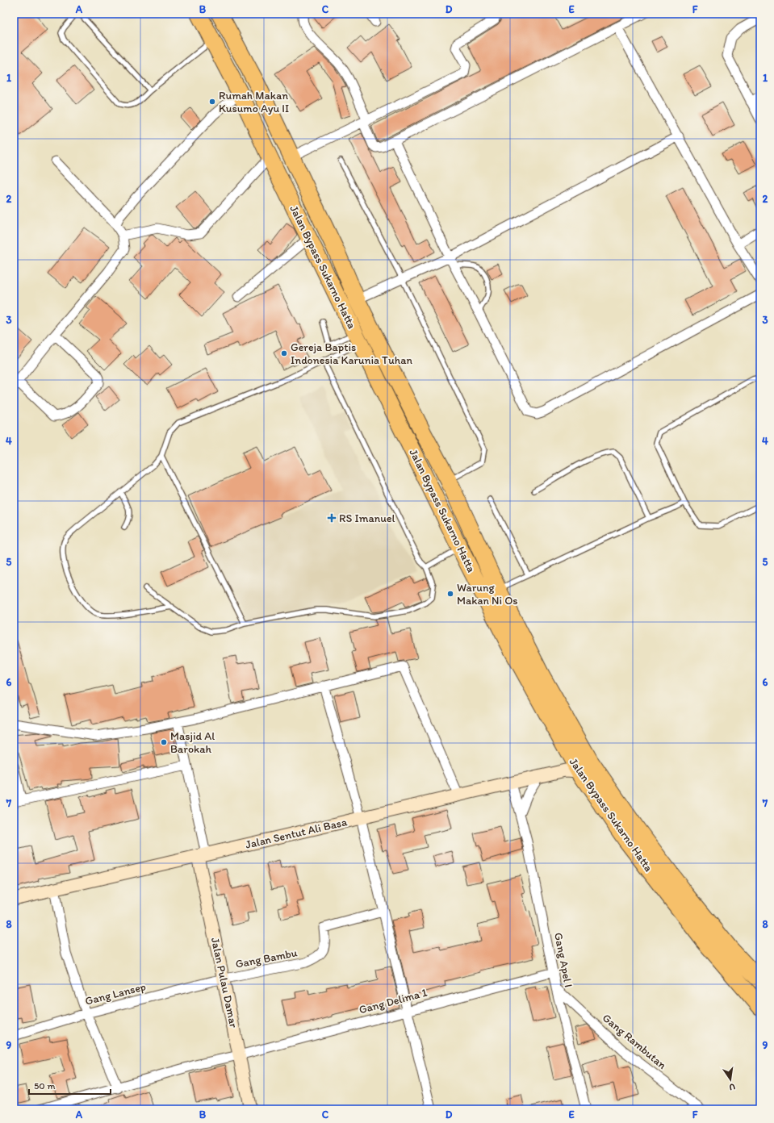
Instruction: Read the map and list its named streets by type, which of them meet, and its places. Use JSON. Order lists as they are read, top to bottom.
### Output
{
  "streets": {
    "highway": ["Jalan Bypass Sukarno Hatta"],
    "street": [
      "Jalan Sentut Ali Basa",
      "Gang Bambu",
      "Gang Apel I",
      "Jalan Pulau Damar",
      "Gang Lansep",
      "Gang Delima 1",
      "Gang Rambutan"
    ]
  },
  "crossings": [
    ["Jalan Bypass Sukarno Hatta", "Jalan Sentut Ali Basa"],
    ["Jalan Sentut Ali Basa", "Gang Apel I"],
    ["Jalan Sentut Ali Basa", "Jalan Pulau Damar"],
    ["Gang Bambu", "Jalan Pulau Damar"],
    ["Gang Bambu", "Gang Lansep"],
    ["Gang Apel I", "Gang Delima 1"],
    ["Gang Apel I", "Gang Rambutan"],
    ["Jalan Pulau Damar", "Gang Lansep"],
    ["Jalan Pulau Damar", "Gang Delima 1"]
  ],
  "places": {
    "other": [
      "Rumah Makan Kusumo Ayu II",
      "Gereja Baptis Indonesia Karunia Tuhan",
      "Warung Makan Ni Os",
      "Masjid Al Barokah"
    ],
    "health": ["RS Imanuel"]
  },
  "scale_bar": "50 m",
  "north": "bottom",
  "grid": {
    "columns": [
      "A",
      "B",
      "C",
      "D",
      "E",
      "F"
    ],
    "rows": [
      "1",
      "2",
      "3",
      "4",
      "5",
      "6",
      "7",
      "8",
      "9"
    ]
  }
}
